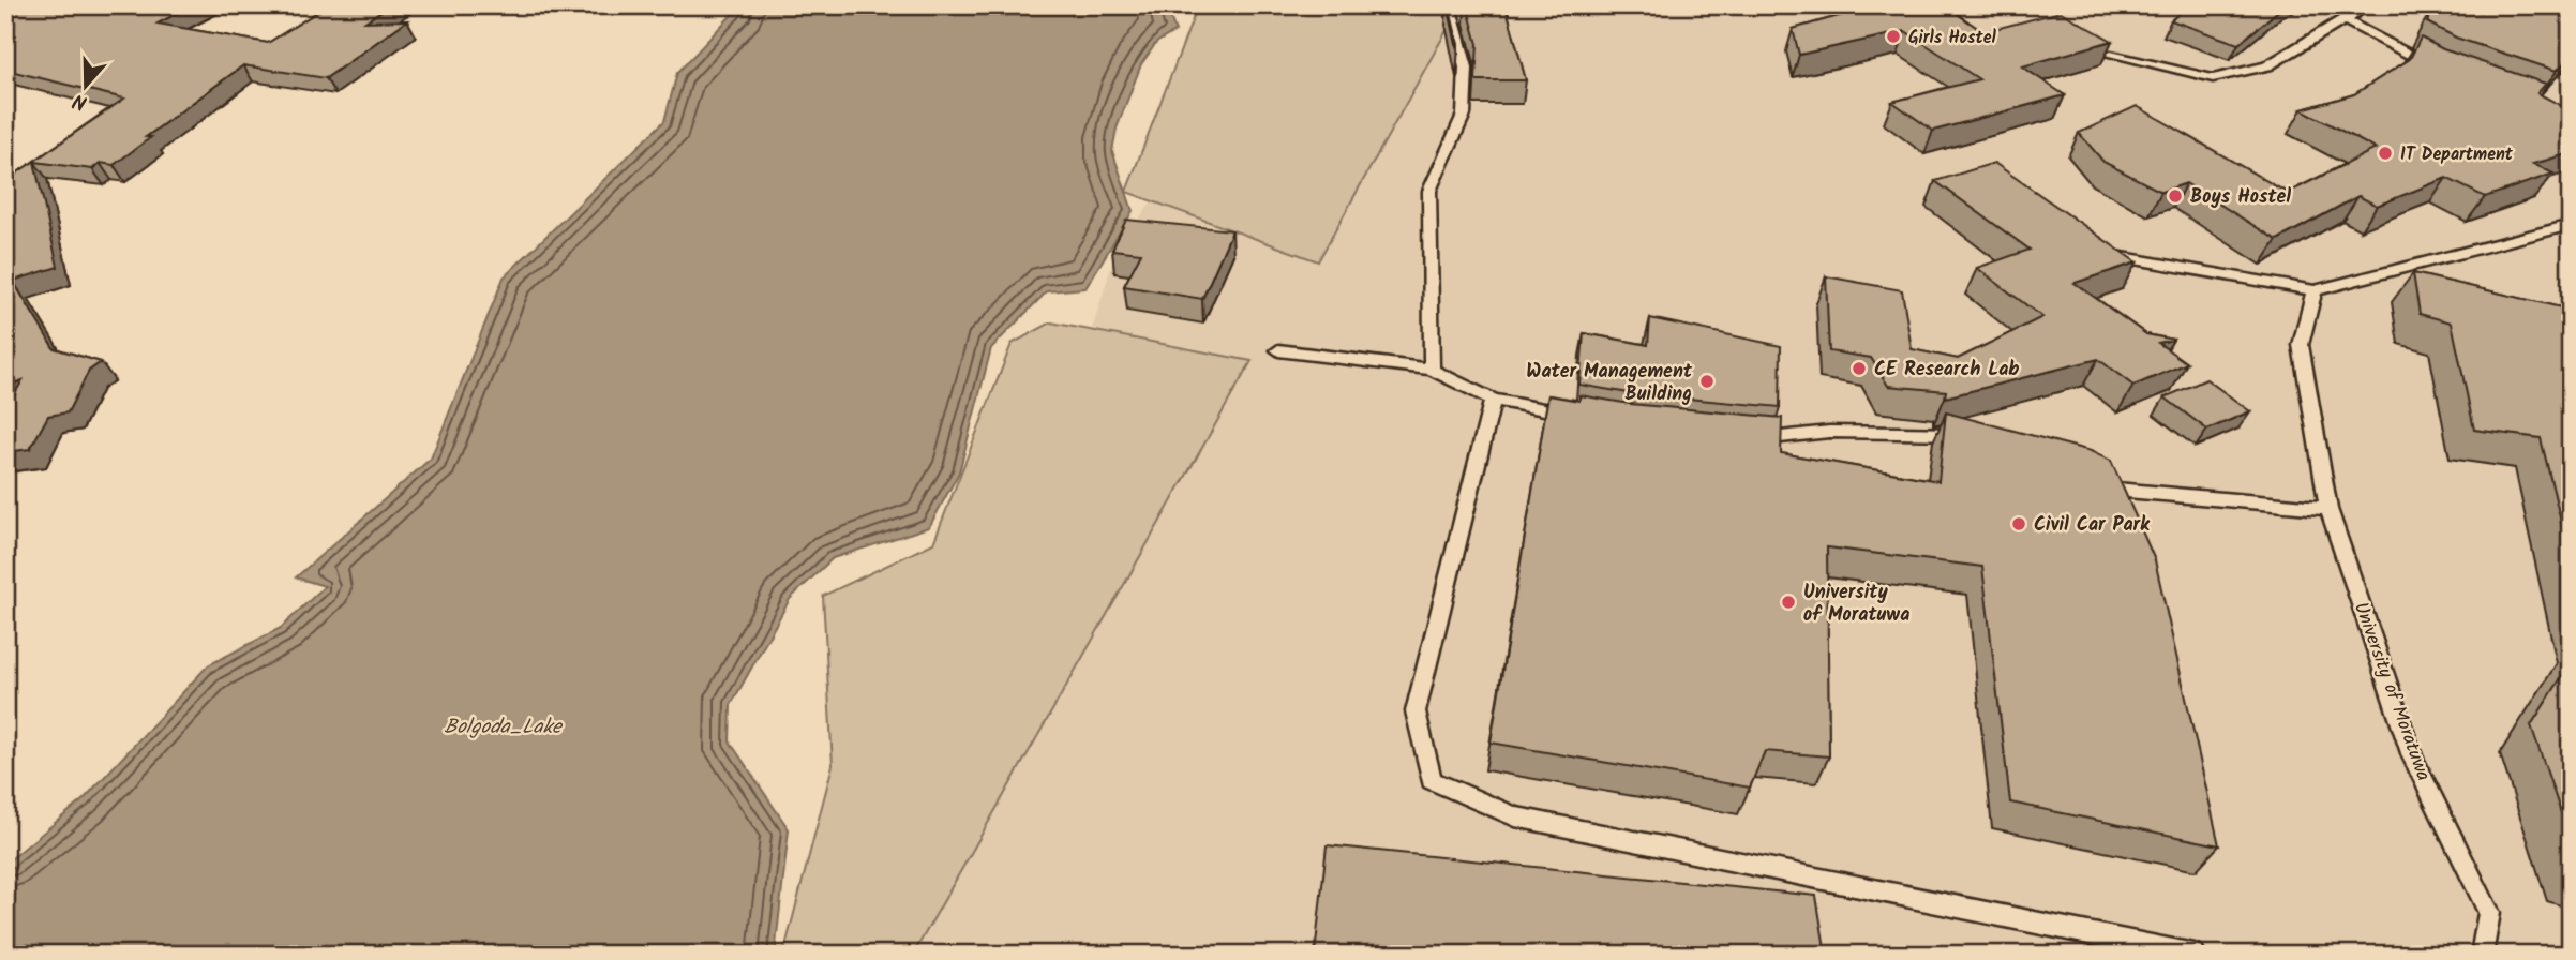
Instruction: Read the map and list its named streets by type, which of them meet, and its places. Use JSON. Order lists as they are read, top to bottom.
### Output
{
  "streets": {
    "lane": ["University of Moratuwa"]
  },
  "water": ["Bolgoda_Lake"],
  "places": [
    "Girls Hostel",
    "IT Department",
    "Boys Hostel",
    "CE Research Lab",
    "Water Management Building",
    "Civil Car Park",
    "University of Moratuwa"
  ],
  "north": "bottom"
}
